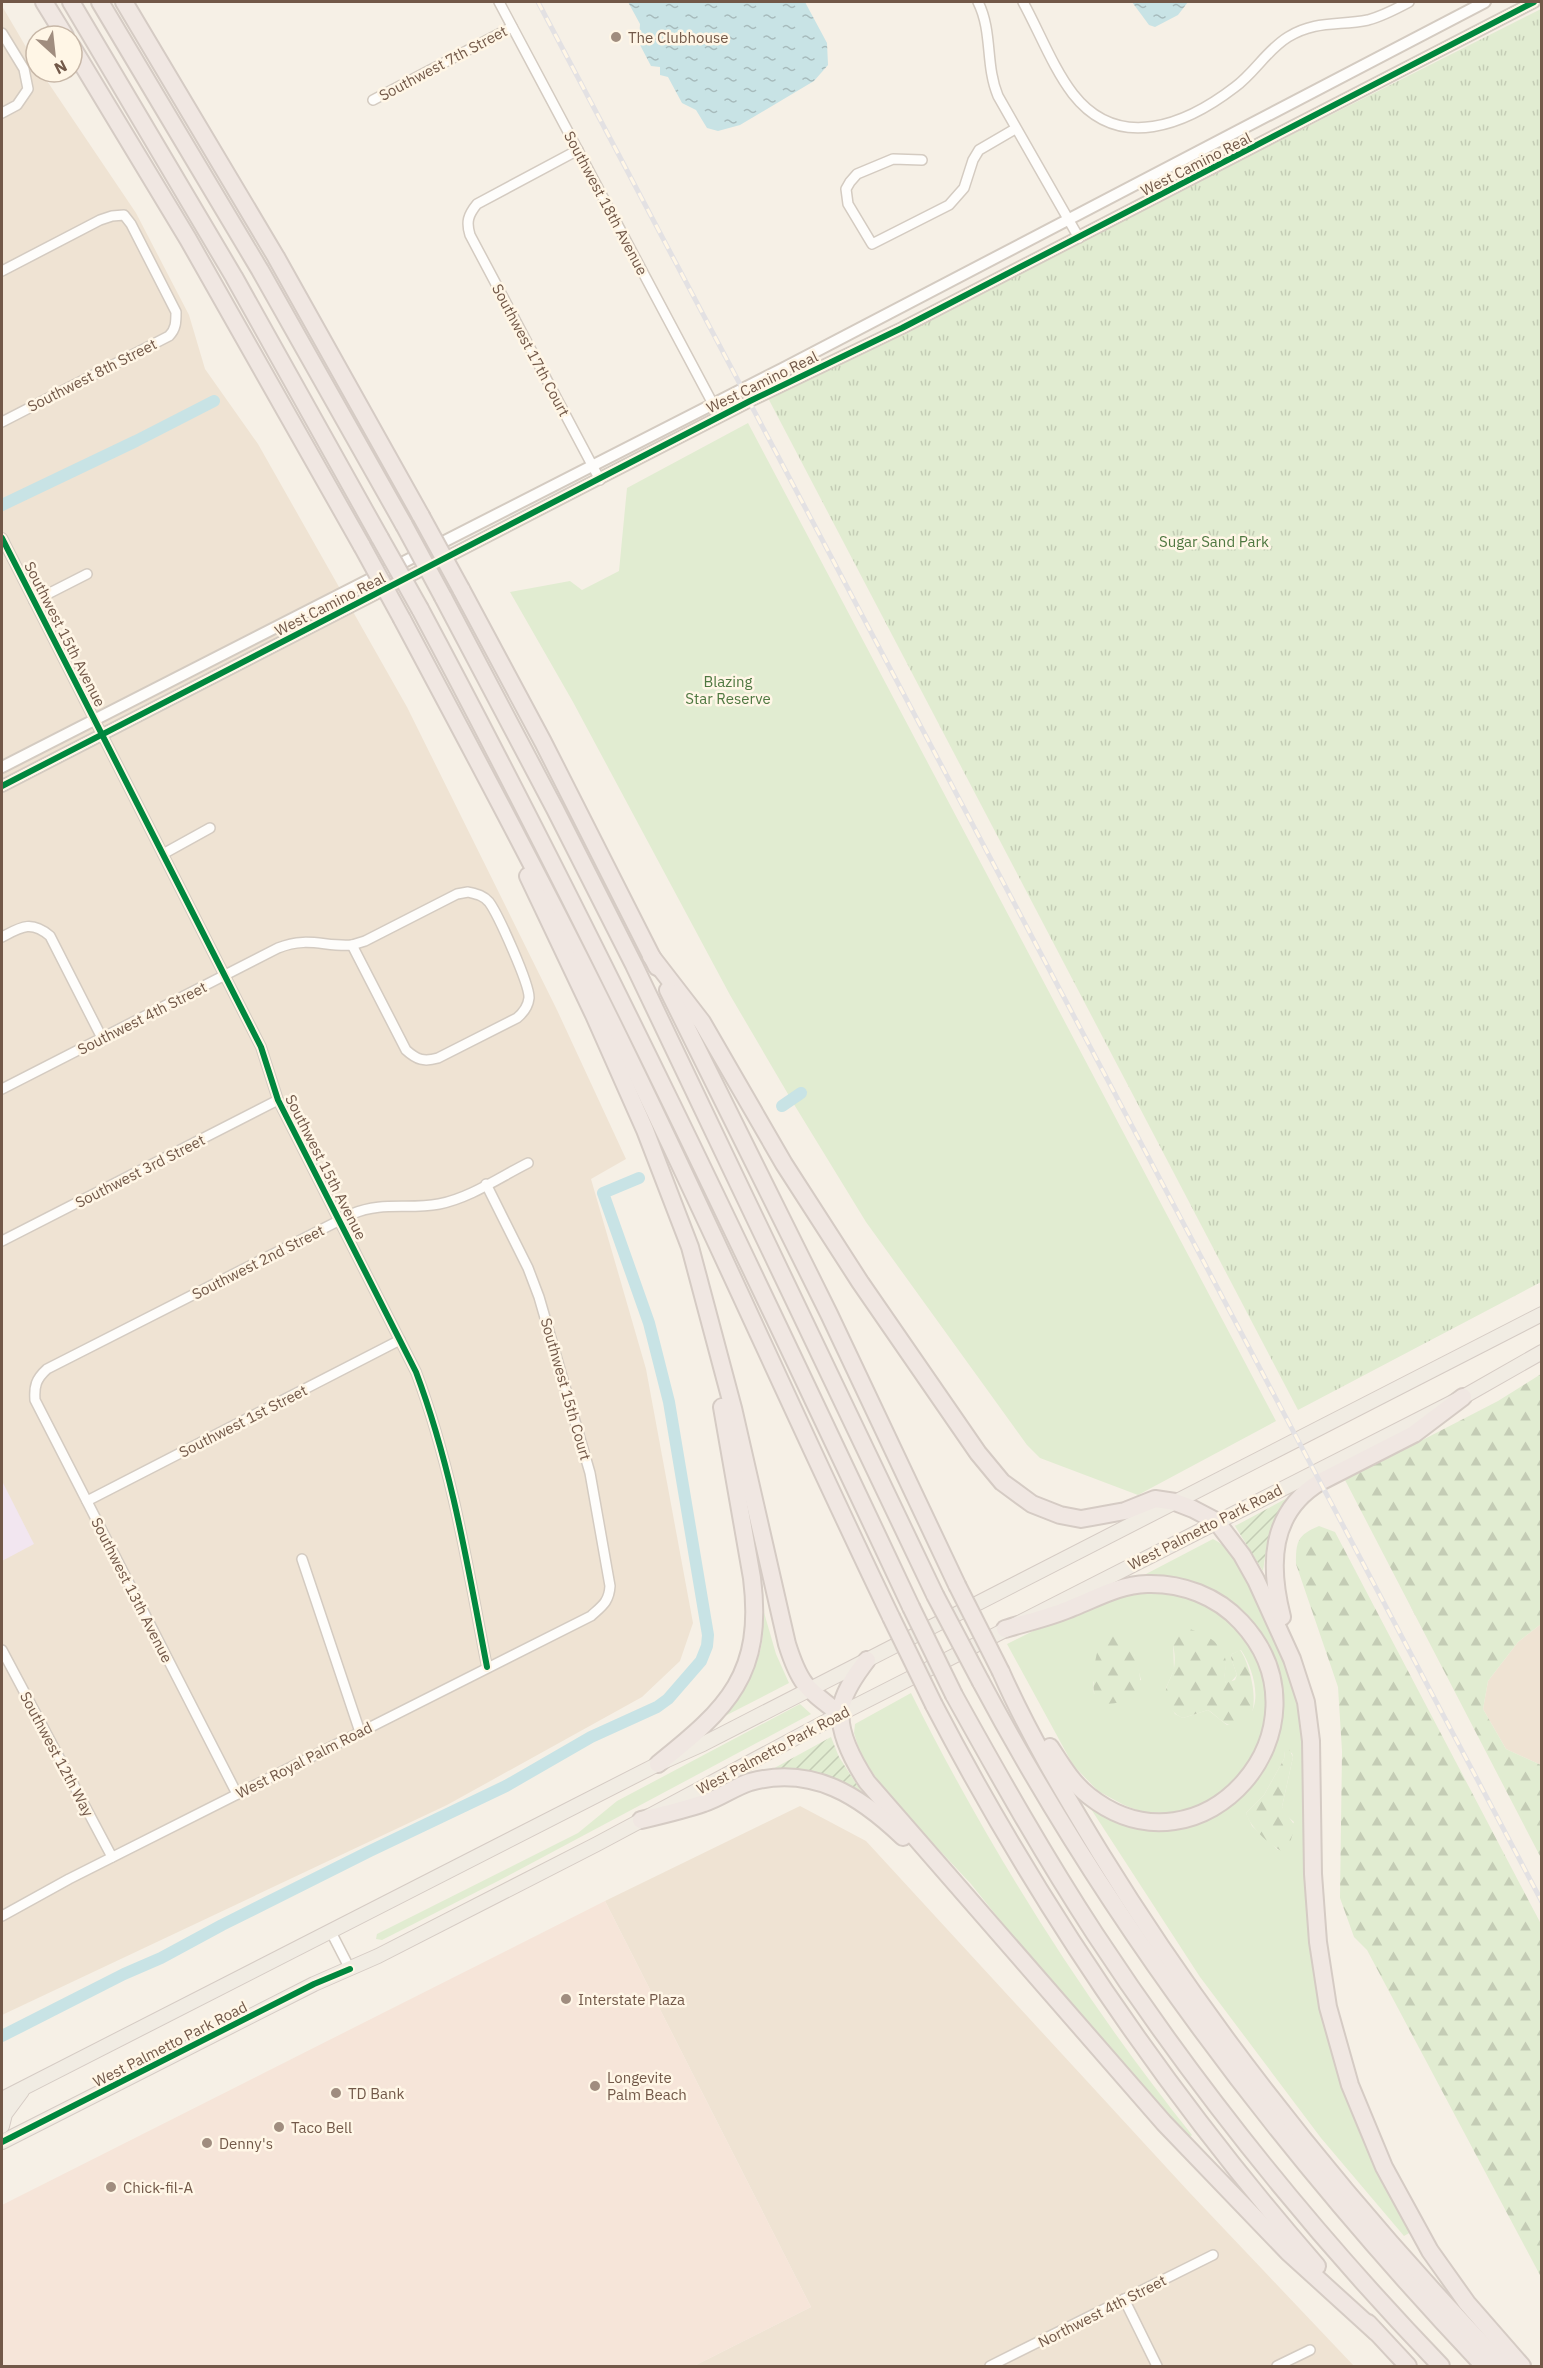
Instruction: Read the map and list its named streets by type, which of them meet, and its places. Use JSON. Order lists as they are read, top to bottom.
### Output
{
  "streets": {
    "main road": ["West Palmetto Park Road"],
    "street": [
      "Southwest 7th Street",
      "West Camino Real",
      "Southwest 18th Avenue",
      "Southwest 17th Court",
      "Southwest 8th Street",
      "Southwest 15th Avenue",
      "Southwest 4th Street",
      "Southwest 3rd Street",
      "Southwest 2nd Street",
      "Southwest 15th Court",
      "Southwest 1st Street",
      "Southwest 13th Avenue",
      "Southwest 12th Way",
      "West Royal Palm Road",
      "Northwest 4th Street"
    ]
  },
  "crossings": [
    ["Southwest 7th Street", "Southwest 18th Avenue"],
    ["West Camino Real", "Southwest 18th Avenue"],
    ["West Camino Real", "Southwest 17th Court"],
    ["West Camino Real", "Southwest 15th Avenue"],
    ["Southwest 18th Avenue", "Southwest 17th Court"],
    ["Southwest 15th Avenue", "Southwest 4th Street"],
    ["Southwest 15th Avenue", "Southwest 3rd Street"],
    ["Southwest 15th Avenue", "Southwest 2nd Street"],
    ["Southwest 15th Avenue", "Southwest 1st Street"],
    ["Southwest 15th Avenue", "West Royal Palm Road"],
    ["Southwest 2nd Street", "Southwest 15th Court"],
    ["Southwest 2nd Street", "Southwest 13th Avenue"],
    ["Southwest 15th Court", "West Royal Palm Road"],
    ["Southwest 1st Street", "Southwest 13th Avenue"],
    ["Southwest 13th Avenue", "West Royal Palm Road"],
    ["Southwest 12th Way", "West Royal Palm Road"]
  ],
  "parks": ["Sugar Sand Park", "Blazing Star Reserve"],
  "places": [
    "The Clubhouse",
    "Interstate Plaza",
    "Longevite Palm Beach",
    "TD Bank",
    "Taco Bell",
    "Denny's",
    "Chick-fil-A"
  ],
  "north": "bottom right"
}
